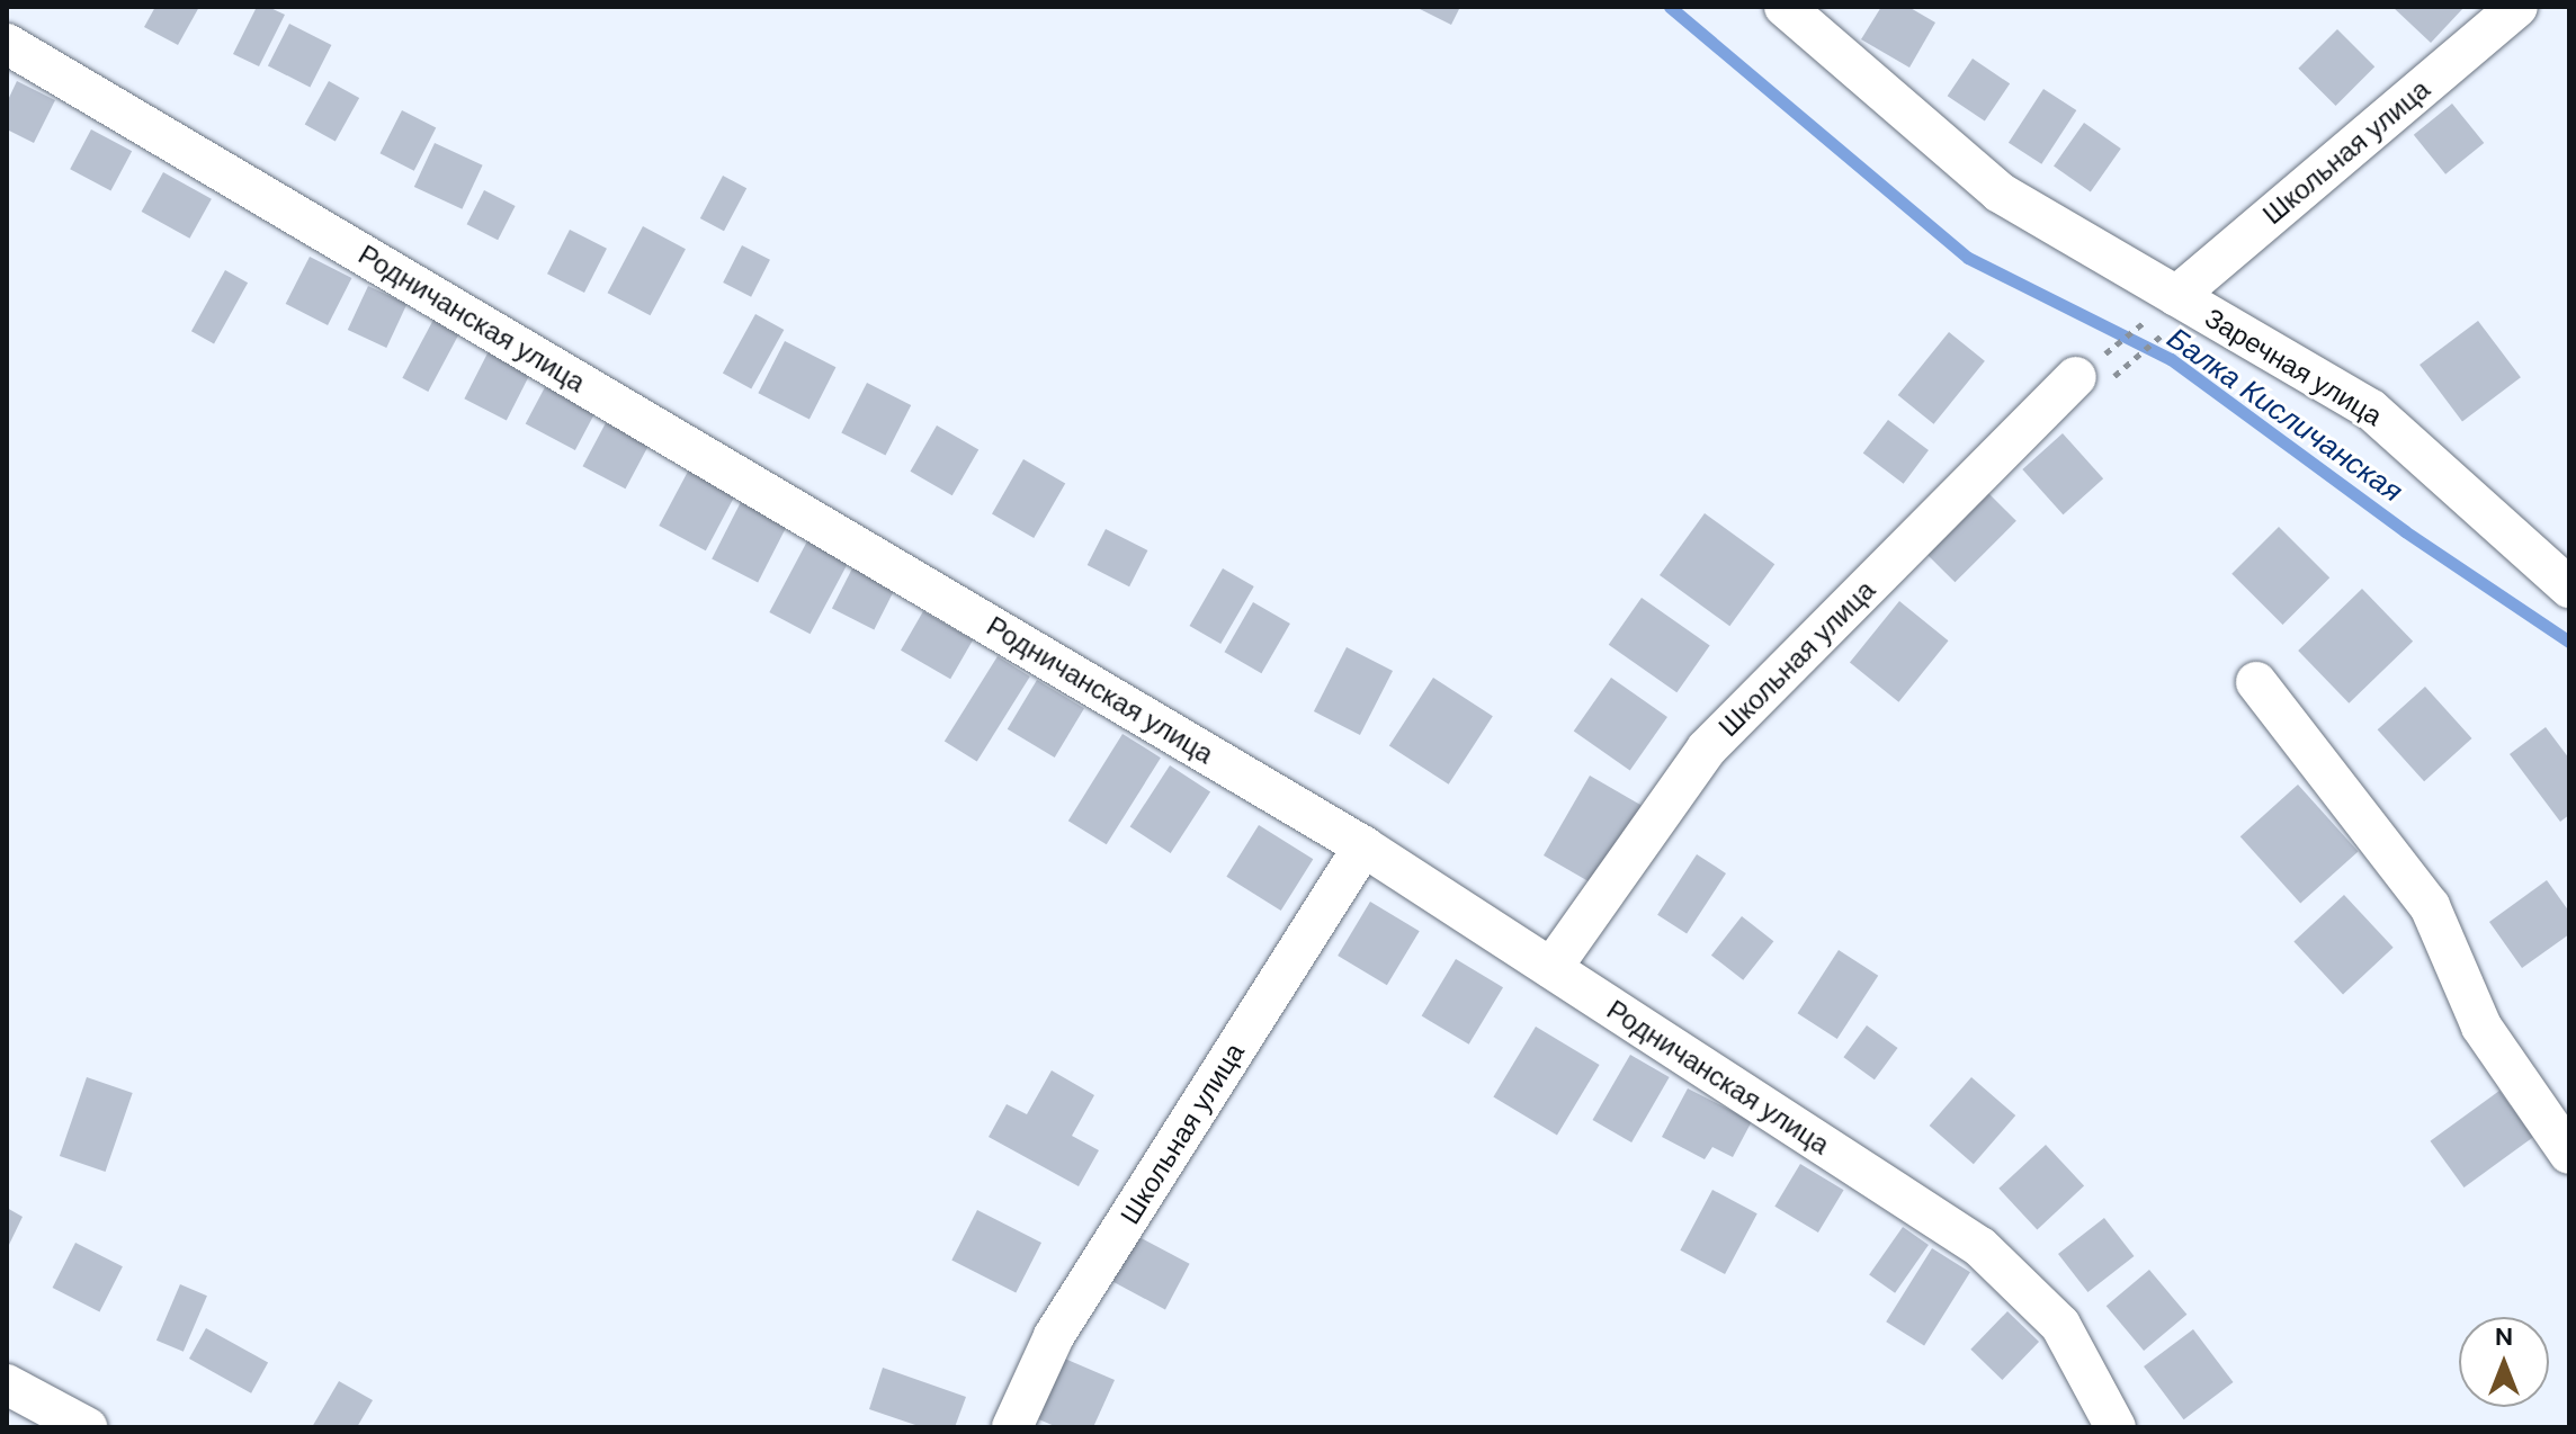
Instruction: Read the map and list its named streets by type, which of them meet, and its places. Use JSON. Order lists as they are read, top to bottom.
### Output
{
  "streets": {
    "street": ["Школьная улица", "Родничанская улица", "Заречная улица"]
  },
  "crossings": [
    ["Школьная улица", "Родничанская улица"],
    ["Школьная улица", "Заречная улица"]
  ],
  "water": ["Балка Кисличанская"],
  "north": "top"
}
